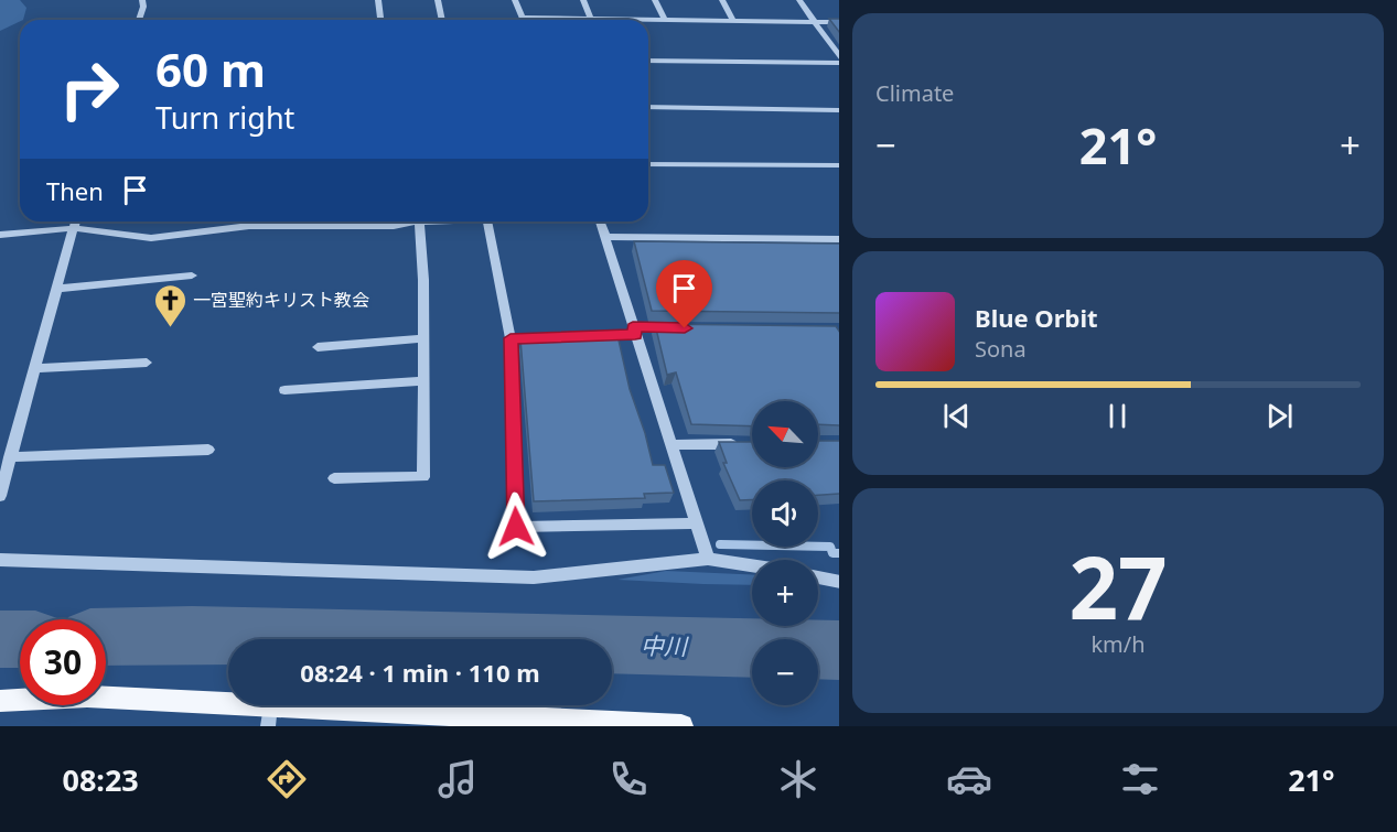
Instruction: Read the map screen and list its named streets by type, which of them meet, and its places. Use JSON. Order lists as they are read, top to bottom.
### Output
{
  "water": ["中川"],
  "places": {
    "church": ["一宮聖約キリスト教会"]
  },
  "north": "top left",
  "page": {
    "tile": [
      "Climate",
      ["27", "km/h"]
    ],
    "turn": ["60 m", "Turn right"],
    "heat": ["−", "21°", "+"],
    "then": "Then",
    "song": ["Blue Orbit", "Sona"],
    "map_buttons": ["+", "−"],
    "limit": "30",
    "trip": "08:24 · 1 min · 110 m",
    "tabs": ["08:23", "21°"]
  }
}
